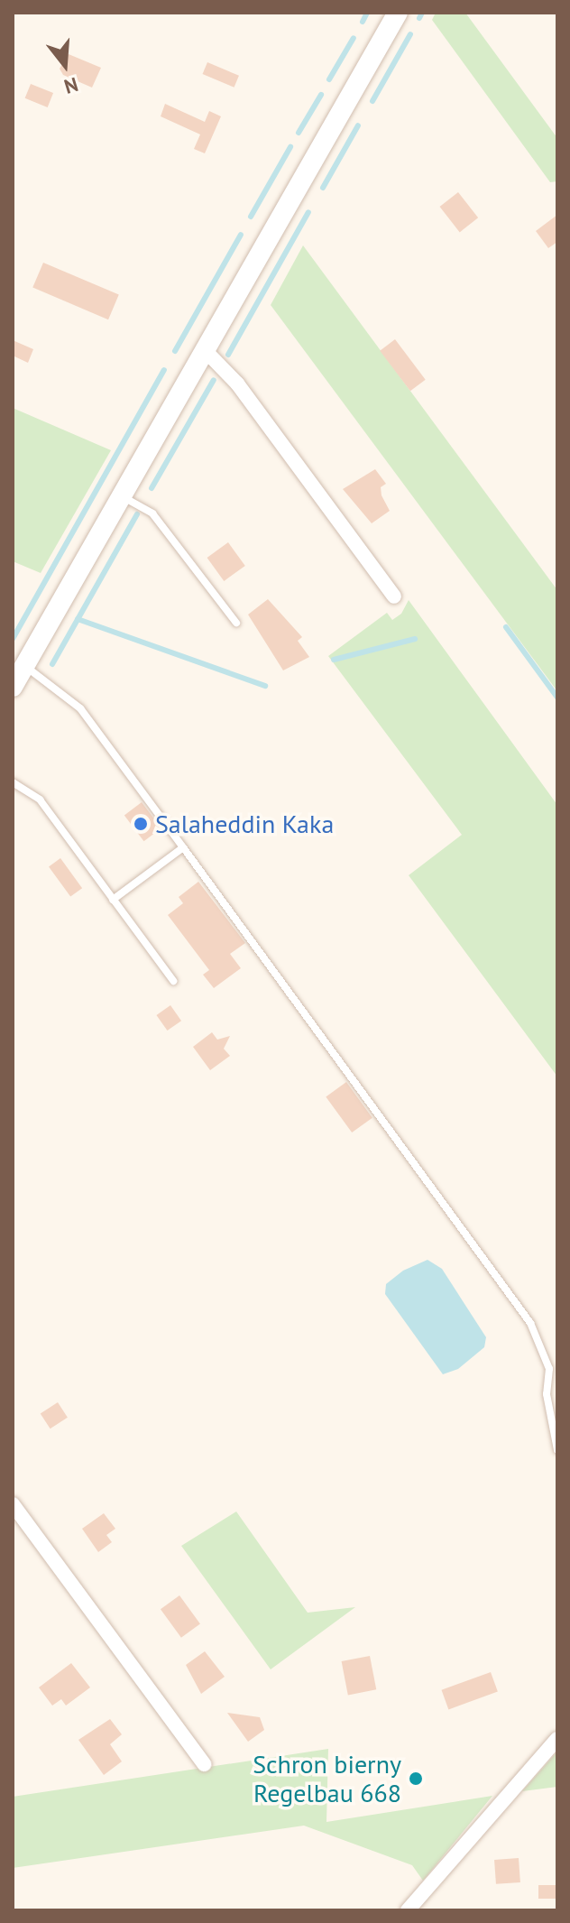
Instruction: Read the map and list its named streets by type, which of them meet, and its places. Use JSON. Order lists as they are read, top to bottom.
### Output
{
  "places": ["Salaheddin Kaka", "Schron bierny Regelbau 668"],
  "north": "bottom"
}
